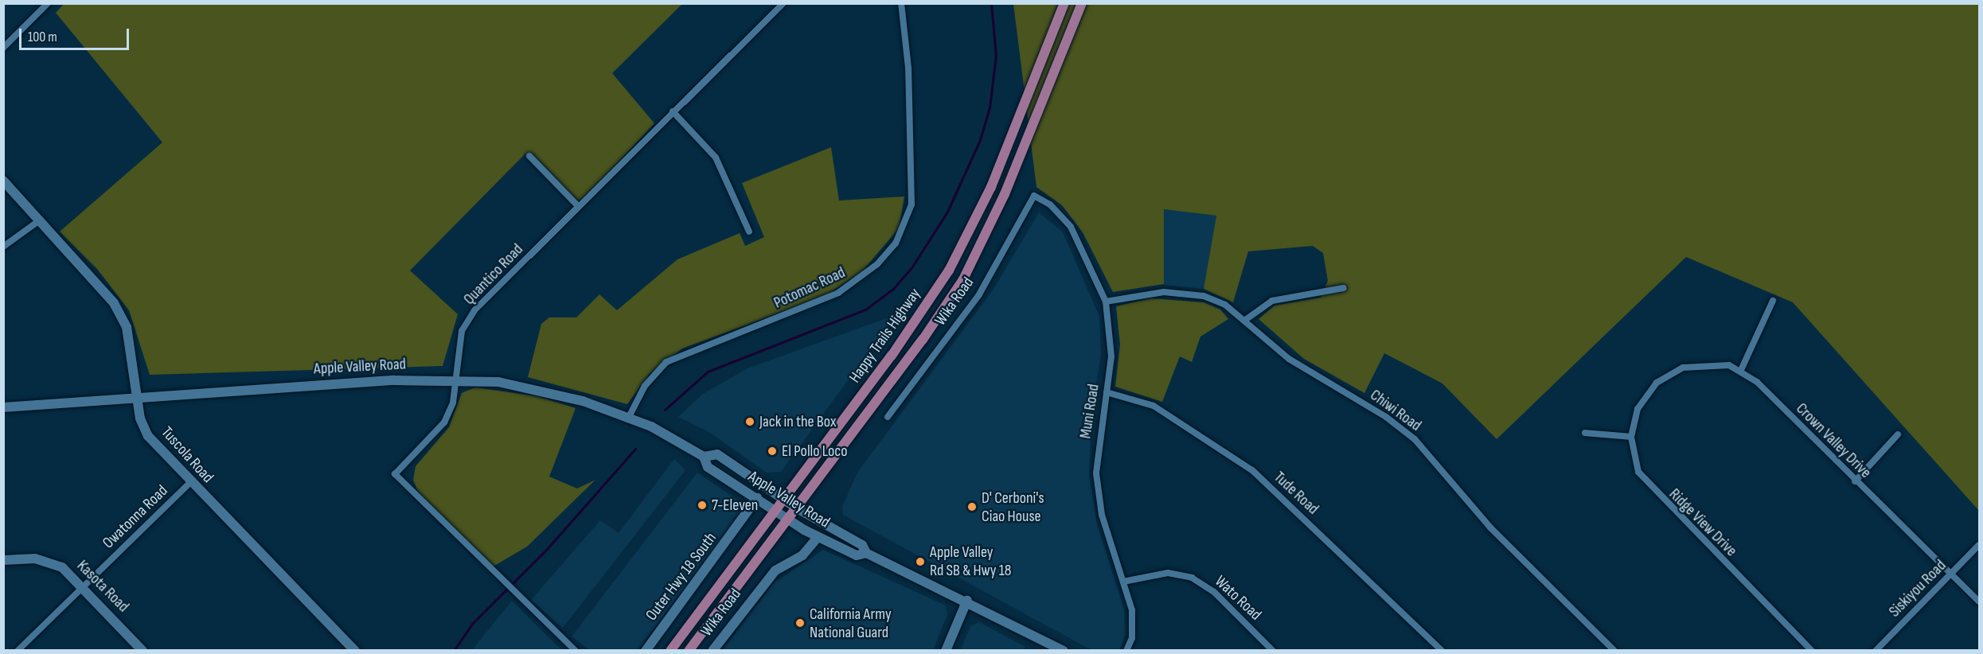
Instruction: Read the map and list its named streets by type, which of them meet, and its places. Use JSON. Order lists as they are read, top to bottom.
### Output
{
  "streets": {
    "main road": ["Happy Trails Highway"],
    "street": [
      "Quantico Road",
      "Potomac Road",
      "Wika Road",
      "Apple Valley Road",
      "Chiwi Road",
      "Muni Road",
      "Crown Valley Drive",
      "Tuscola Road",
      "Tude Road",
      "Owatonna Road",
      "Ridge View Drive",
      "Outer Hwy 18 South",
      "Kasota Road",
      "Siskiyou Road",
      "Wato Road"
    ]
  },
  "crossings": [
    ["Quantico Road", "Apple Valley Road"],
    ["Potomac Road", "Apple Valley Road"],
    ["Wika Road", "Apple Valley Road"],
    ["Wika Road", "Muni Road"],
    ["Happy Trails Highway", "Apple Valley Road"],
    ["Apple Valley Road", "Tuscola Road"],
    ["Apple Valley Road", "Outer Hwy 18 South"],
    ["Chiwi Road", "Muni Road"],
    ["Muni Road", "Tude Road"],
    ["Muni Road", "Wato Road"],
    ["Crown Valley Drive", "Ridge View Drive"],
    ["Crown Valley Drive", "Siskiyou Road"],
    ["Tuscola Road", "Owatonna Road"],
    ["Owatonna Road", "Kasota Road"]
  ],
  "places": [
    "Jack in the Box",
    "El Pollo Loco",
    "7-Eleven",
    "D' Cerboni's Ciao House",
    "Apple Valley Rd SB & Hwy 18",
    "California Army National Guard"
  ],
  "scale_bar": "100 m"
}
